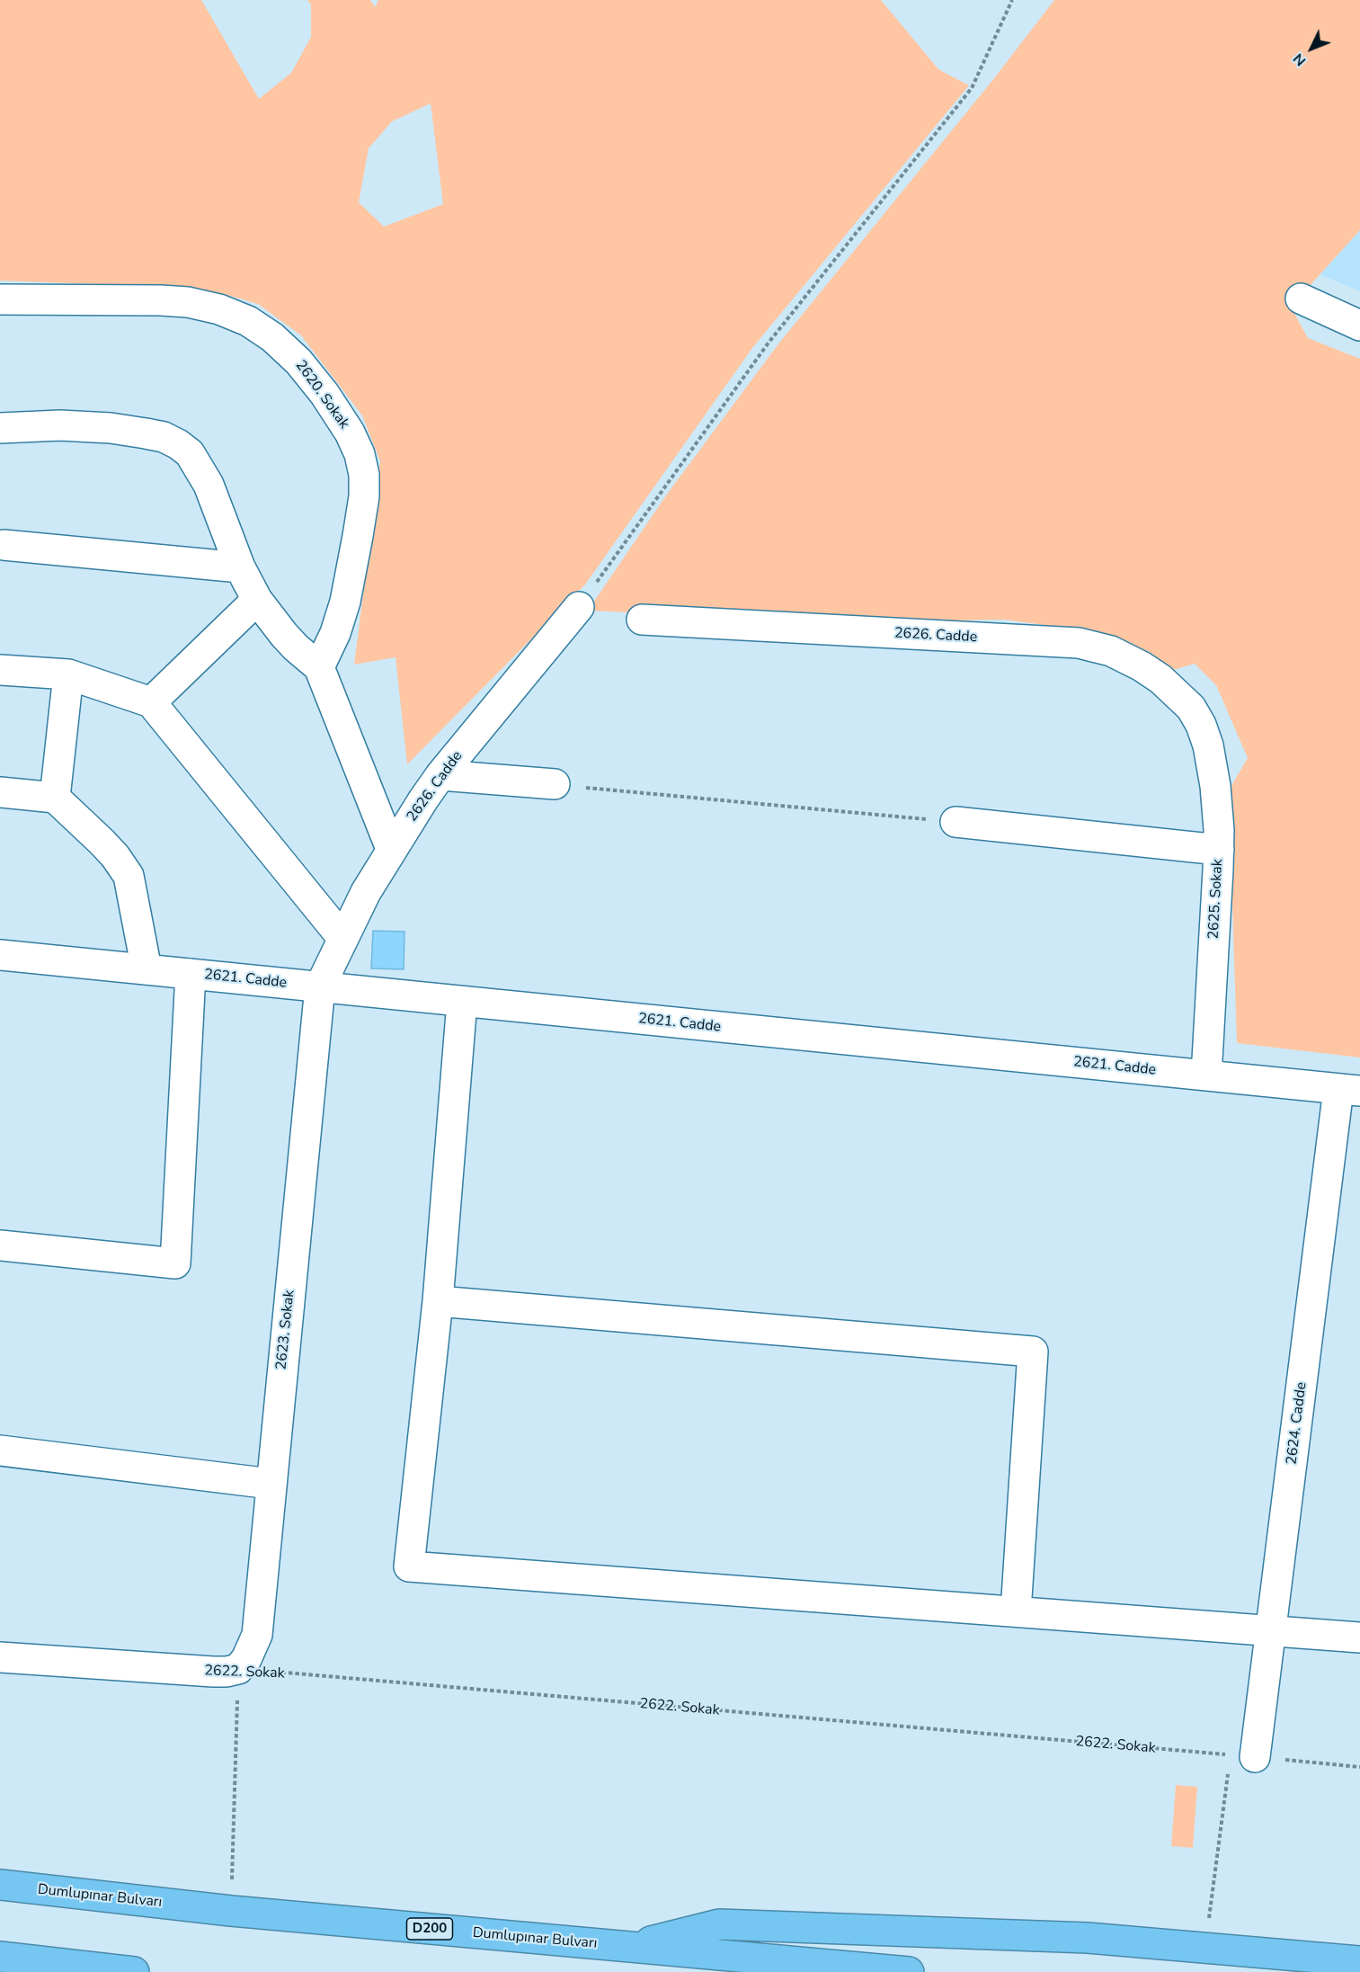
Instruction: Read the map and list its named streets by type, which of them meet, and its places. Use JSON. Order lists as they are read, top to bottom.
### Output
{
  "streets": {
    "highway": ["Dumlupınar Bulvarı", "D200"],
    "street": [
      "2620. Sokak",
      "2626. Cadde",
      "2625. Sokak",
      "2621. Cadde",
      "2623. Sokak",
      "2624. Cadde",
      "2622. Sokak"
    ]
  },
  "crossings": [
    ["2626. Cadde", "2625. Sokak"],
    ["2626. Cadde", "2621. Cadde"],
    ["2626. Cadde", "2623. Sokak"],
    ["2625. Sokak", "2621. Cadde"],
    ["2621. Cadde", "2623. Sokak"],
    ["2621. Cadde", "2624. Cadde"],
    ["2623. Sokak", "2622. Sokak"],
    ["2624. Cadde", "2622. Sokak"]
  ],
  "north": "bottom left"
}
